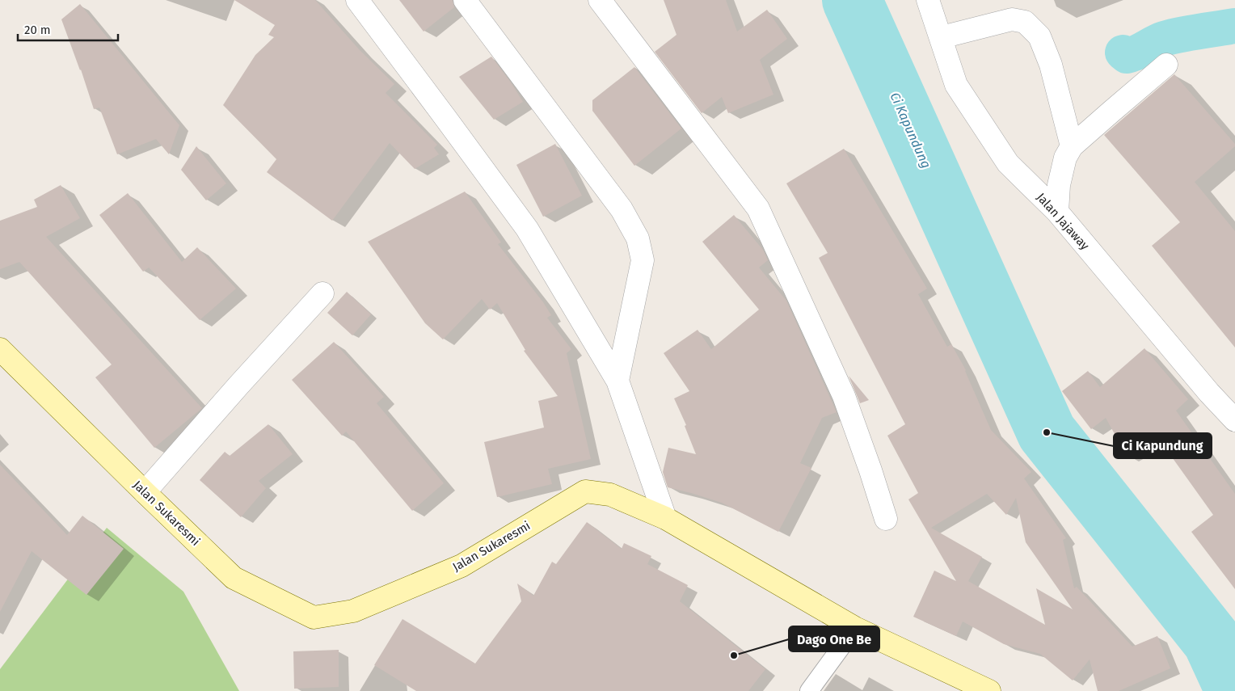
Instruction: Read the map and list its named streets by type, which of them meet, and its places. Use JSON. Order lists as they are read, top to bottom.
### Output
{
  "streets": {
    "main road": ["Jalan Sukaresmi"],
    "street": ["Jalan Jajaway"]
  },
  "water": ["Ci Kapundung"],
  "places": ["Ci Kapundung", "Dago One Be"],
  "scale_bar": "20 m"
}
